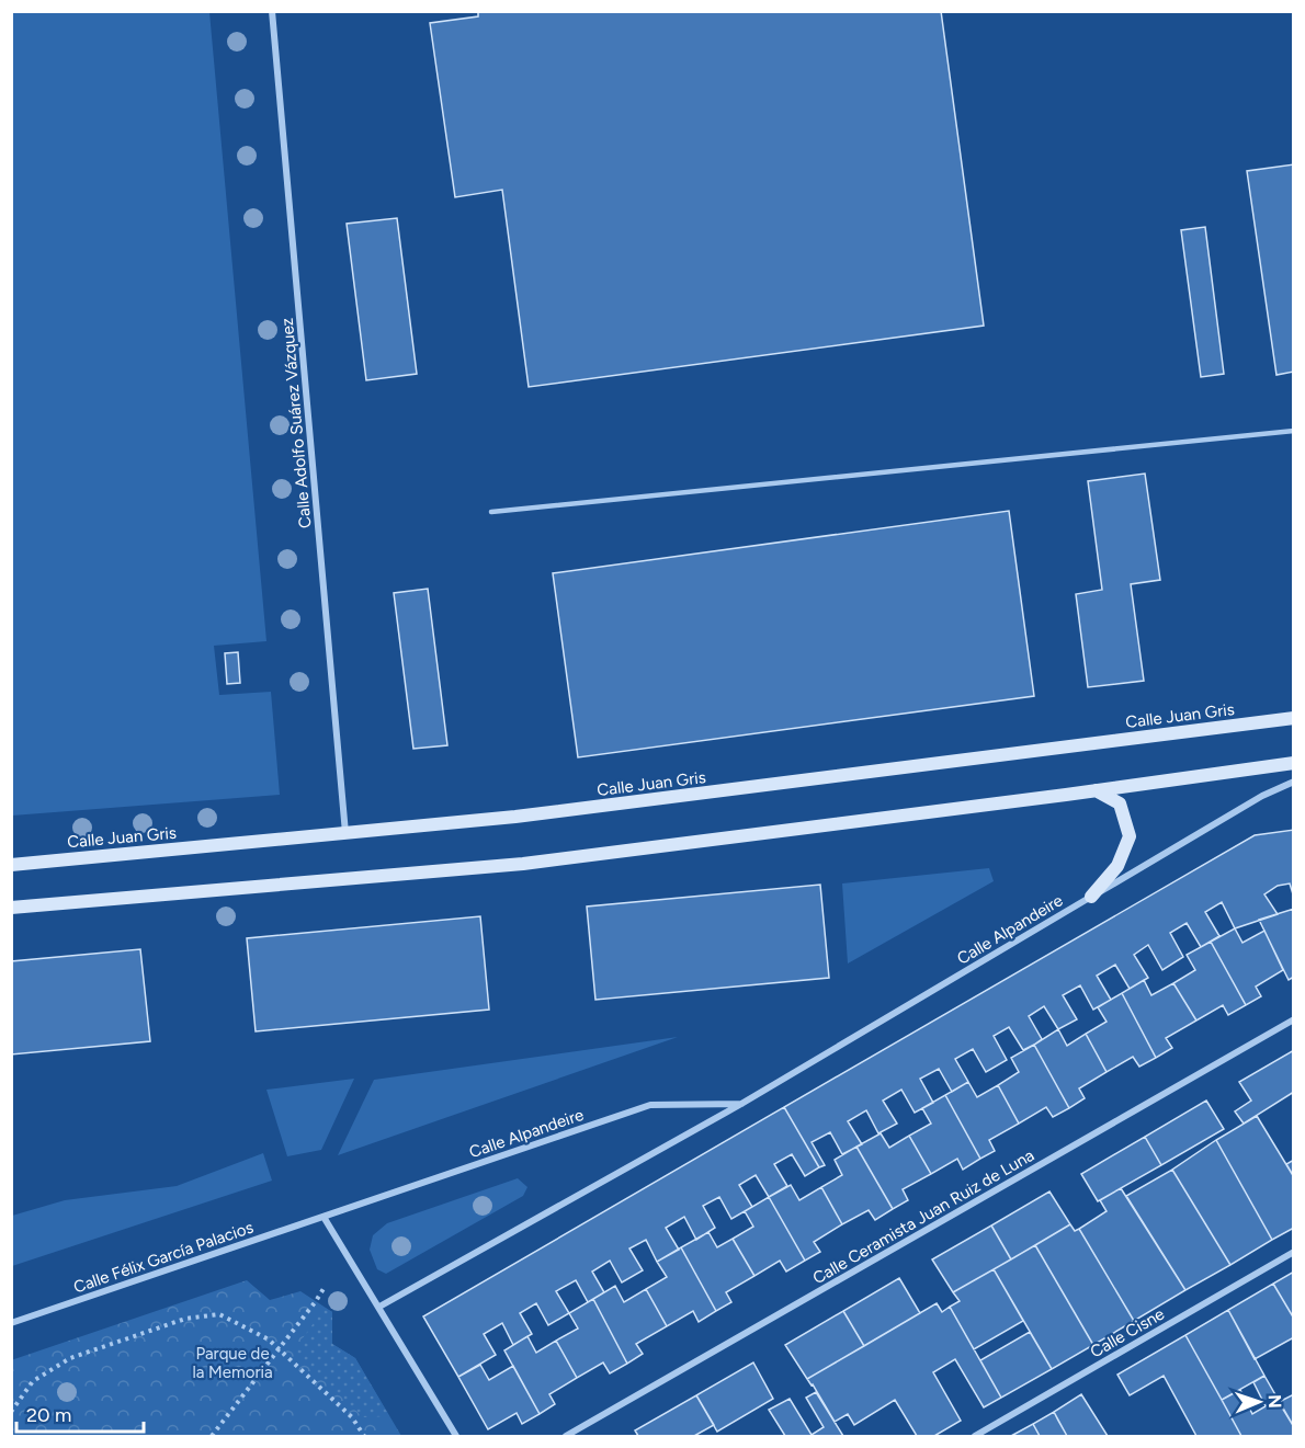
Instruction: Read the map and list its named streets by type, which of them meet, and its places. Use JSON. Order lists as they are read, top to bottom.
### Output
{
  "streets": {
    "main road": ["Calle Juan Gris"],
    "street": [
      "Calle Adolfo Suárez Vázquez",
      "Calle Alpandeire",
      "Calle Ceramista Juan Ruiz de Luna",
      "Calle Félix García Palacios",
      "Calle Cisne"
    ]
  },
  "crossings": [
    ["Calle Adolfo Suárez Vázquez", "Calle Juan Gris"],
    ["Calle Alpandeire", "Calle Félix García Palacios"]
  ],
  "parks": ["Parque de la Memoria"],
  "scale_bar": "20 m",
  "north": "right"
}
